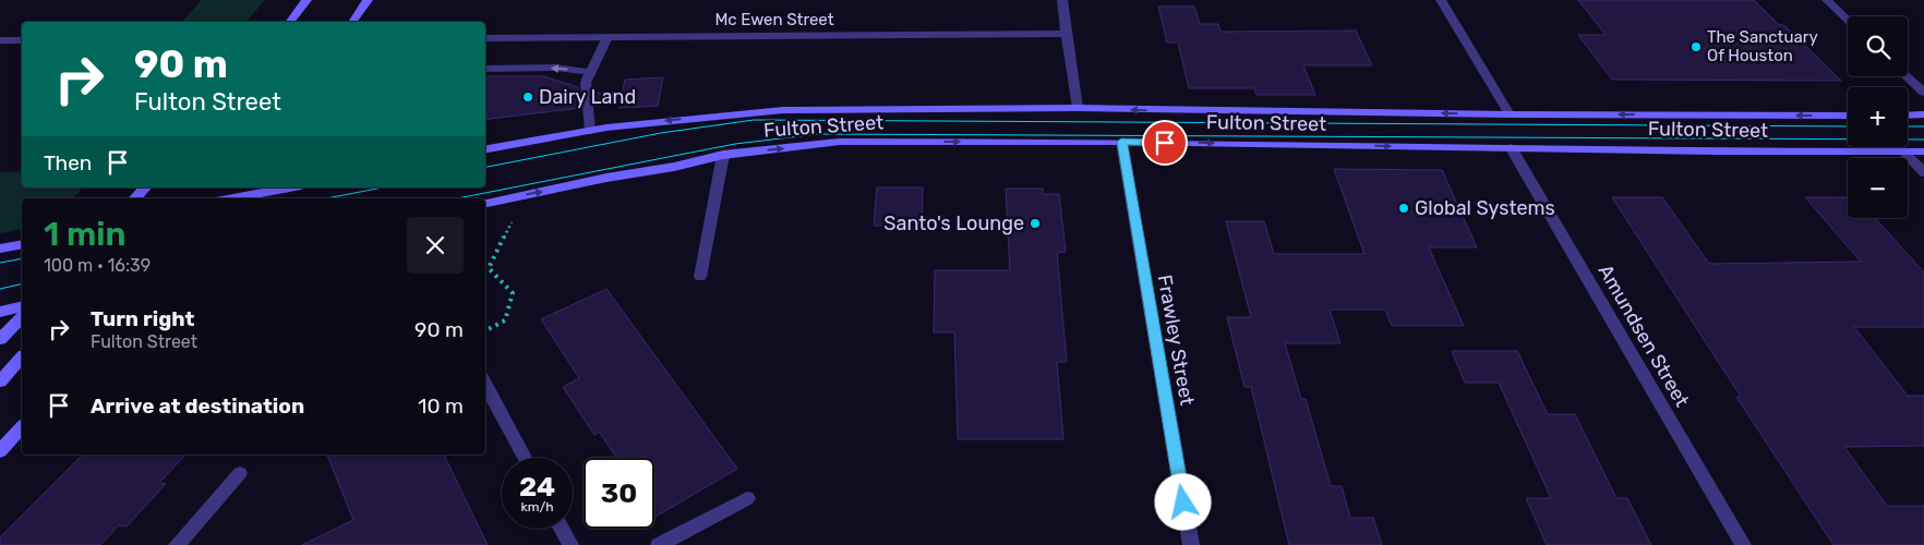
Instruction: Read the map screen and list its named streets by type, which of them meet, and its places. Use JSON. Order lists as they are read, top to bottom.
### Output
{
  "streets": {
    "main road": ["Fulton Street"],
    "street": ["Mc Ewen Street", "Amundsen Street", "Frawley Street"]
  },
  "crossings": [
    ["Fulton Street", "Amundsen Street"],
    ["Fulton Street", "Frawley Street"]
  ],
  "places": [
    "The Sanctuary Of Houston",
    "Dairy Land",
    "Global Systems",
    "Santo's Lounge"
  ],
  "page": {
    "map_buttons": ["+", "−"],
    "turn": ["90 m", "Fulton Street"],
    "then": "Then",
    "heading": ["1 min", "100 m · 16:39"],
    "list": [
      {
        "name": "Turn right",
        "note": "Fulton Street",
        "value": "90 m"
      },
      {
        "name": "Arrive at destination",
        "value": "10 m"
      }
    ],
    "speed": "24 km/h",
    "limit": "30"
  }
}
